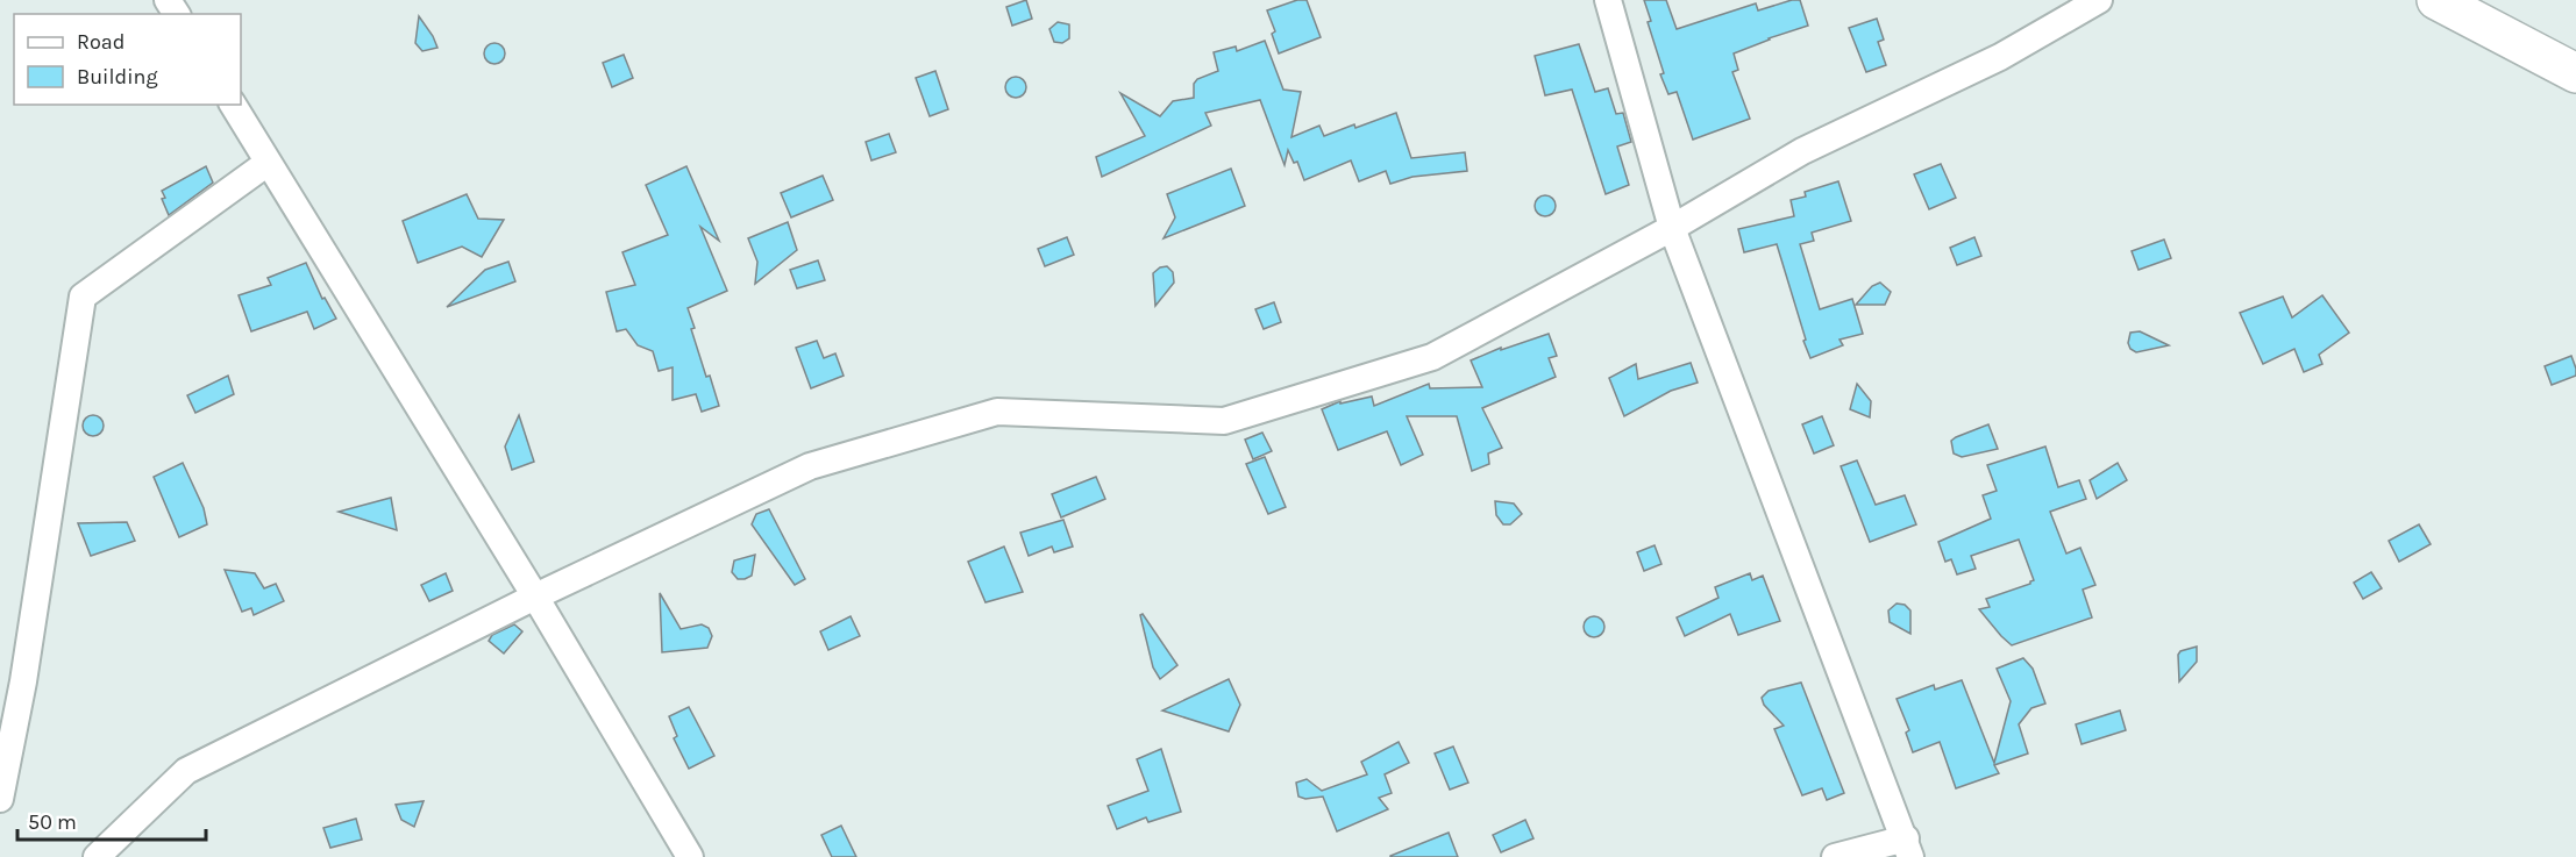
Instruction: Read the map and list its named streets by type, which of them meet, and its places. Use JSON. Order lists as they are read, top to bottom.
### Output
{
  "legend": ["Road", "Building"],
  "scale_bar": "50 m"
}
